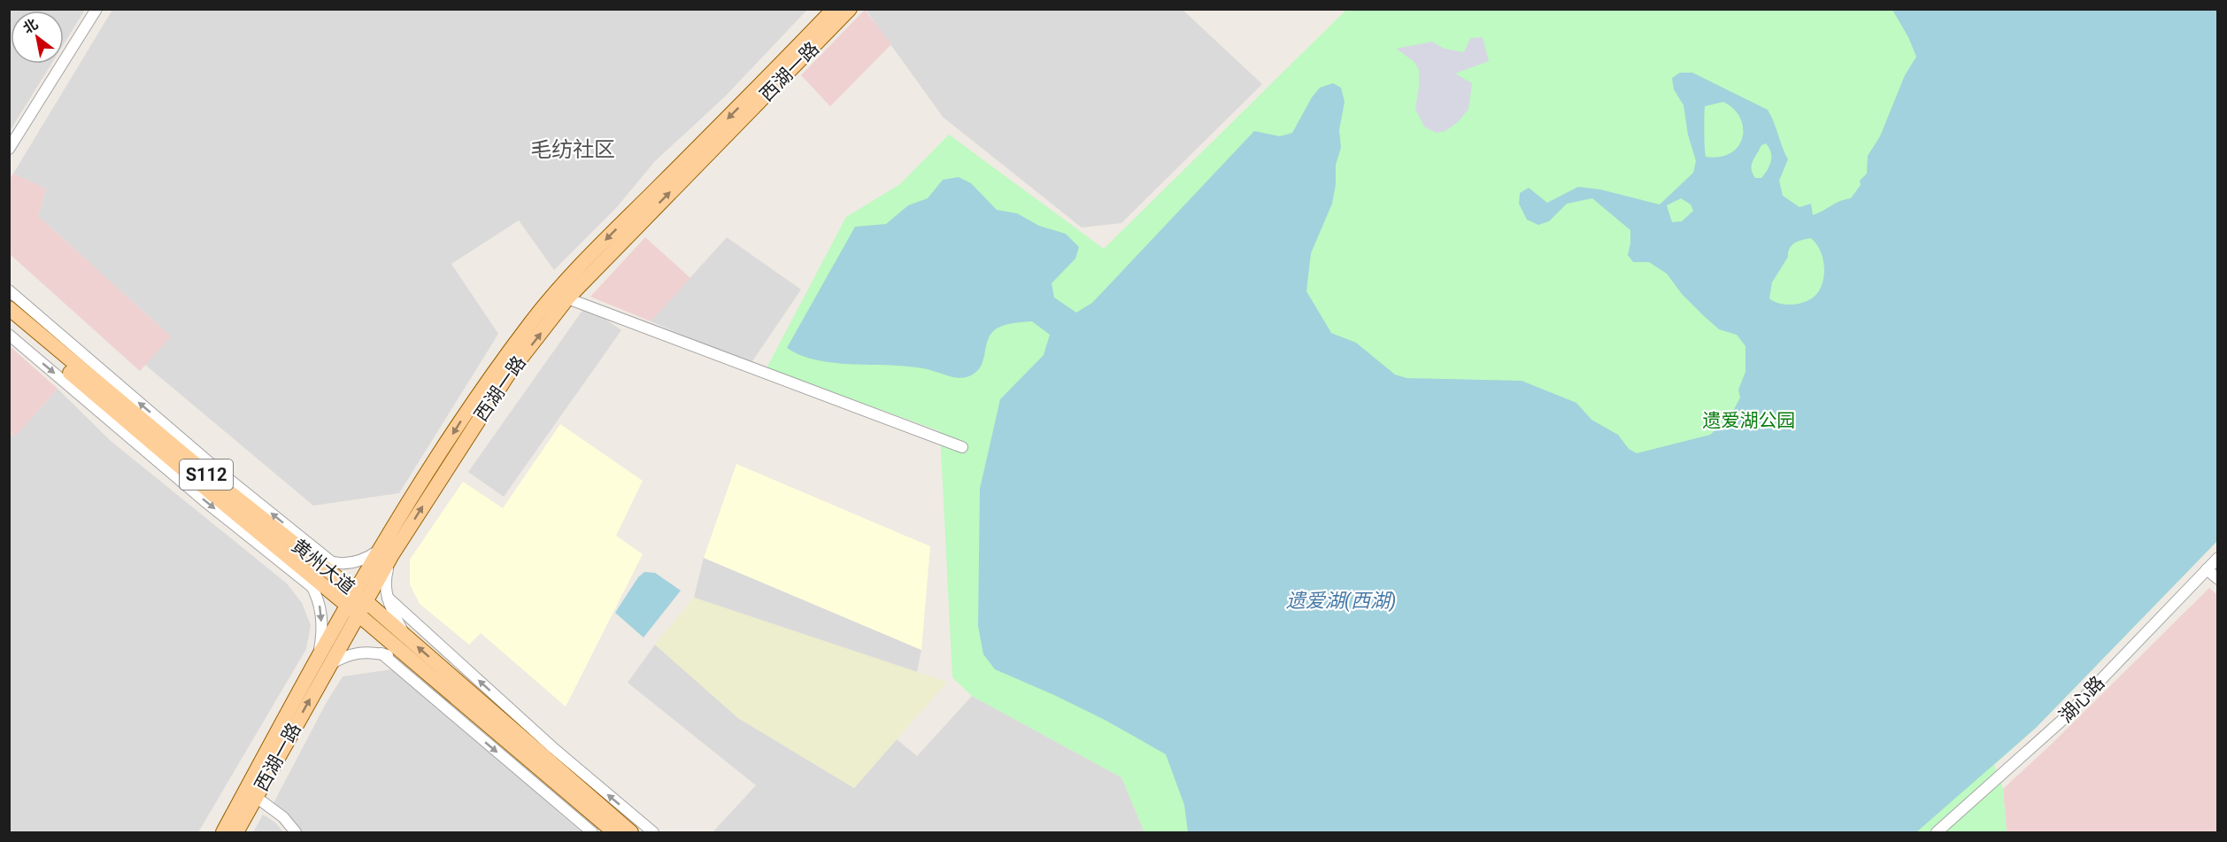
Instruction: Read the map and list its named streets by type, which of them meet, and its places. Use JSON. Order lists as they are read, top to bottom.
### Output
{
  "streets": {
    "main road": ["西湖一路", "S112", "黄州大道"],
    "street": ["湖心路"]
  },
  "crossings": [
    ["西湖一路", "黄州大道"]
  ],
  "districts": ["毛纺社区"],
  "water": ["遗爱湖(西湖)"],
  "parks": ["遗爱湖公园"],
  "north": "top left"
}
